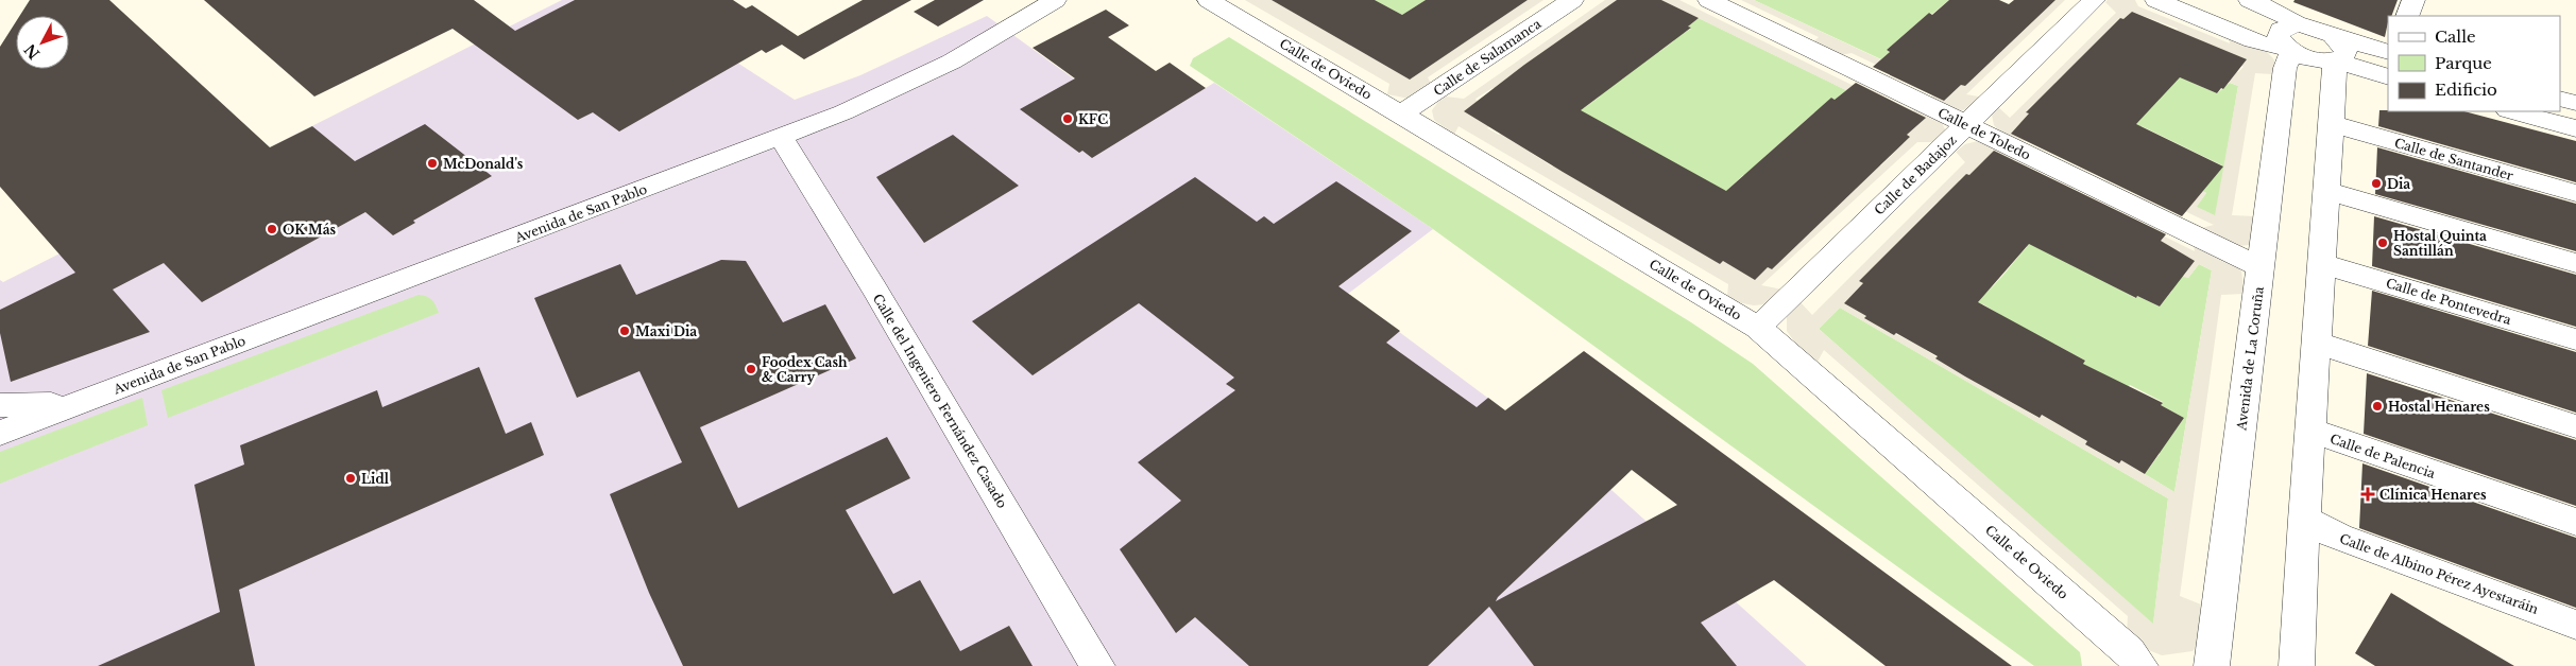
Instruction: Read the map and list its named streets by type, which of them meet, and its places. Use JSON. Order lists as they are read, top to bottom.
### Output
{
  "streets": {
    "street": [
      "Calle de Salamanca",
      "Calle de Oviedo",
      "Calle de Toledo",
      "Calle de Santander",
      "Calle de Badajoz",
      "Avenida de San Pablo",
      "Calle de Pontevedra",
      "Avenida de La Coruña",
      "Calle del Ingeniero Fernández Casado",
      "Calle de Palencia",
      "Calle de Albino Pérez Ayestaráin"
    ]
  },
  "crossings": [
    ["Calle de Salamanca", "Calle de Oviedo"],
    ["Calle de Oviedo", "Calle de Badajoz"],
    ["Calle de Toledo", "Calle de Badajoz"],
    ["Calle de Toledo", "Avenida de La Coruña"],
    ["Avenida de San Pablo", "Calle del Ingeniero Fernández Casado"]
  ],
  "places": {
    "other": [
      "KFC",
      "McDonald's",
      "Dia",
      "OK Más",
      "Hostal Quinta Santillán",
      "Maxi Dia",
      "Foodex Cash & Carry",
      "Hostal Henares",
      "Lidl"
    ],
    "health": ["Clínica Henares"]
  },
  "legend": ["Calle", "Parque", "Edificio"],
  "north": "bottom left"
}
